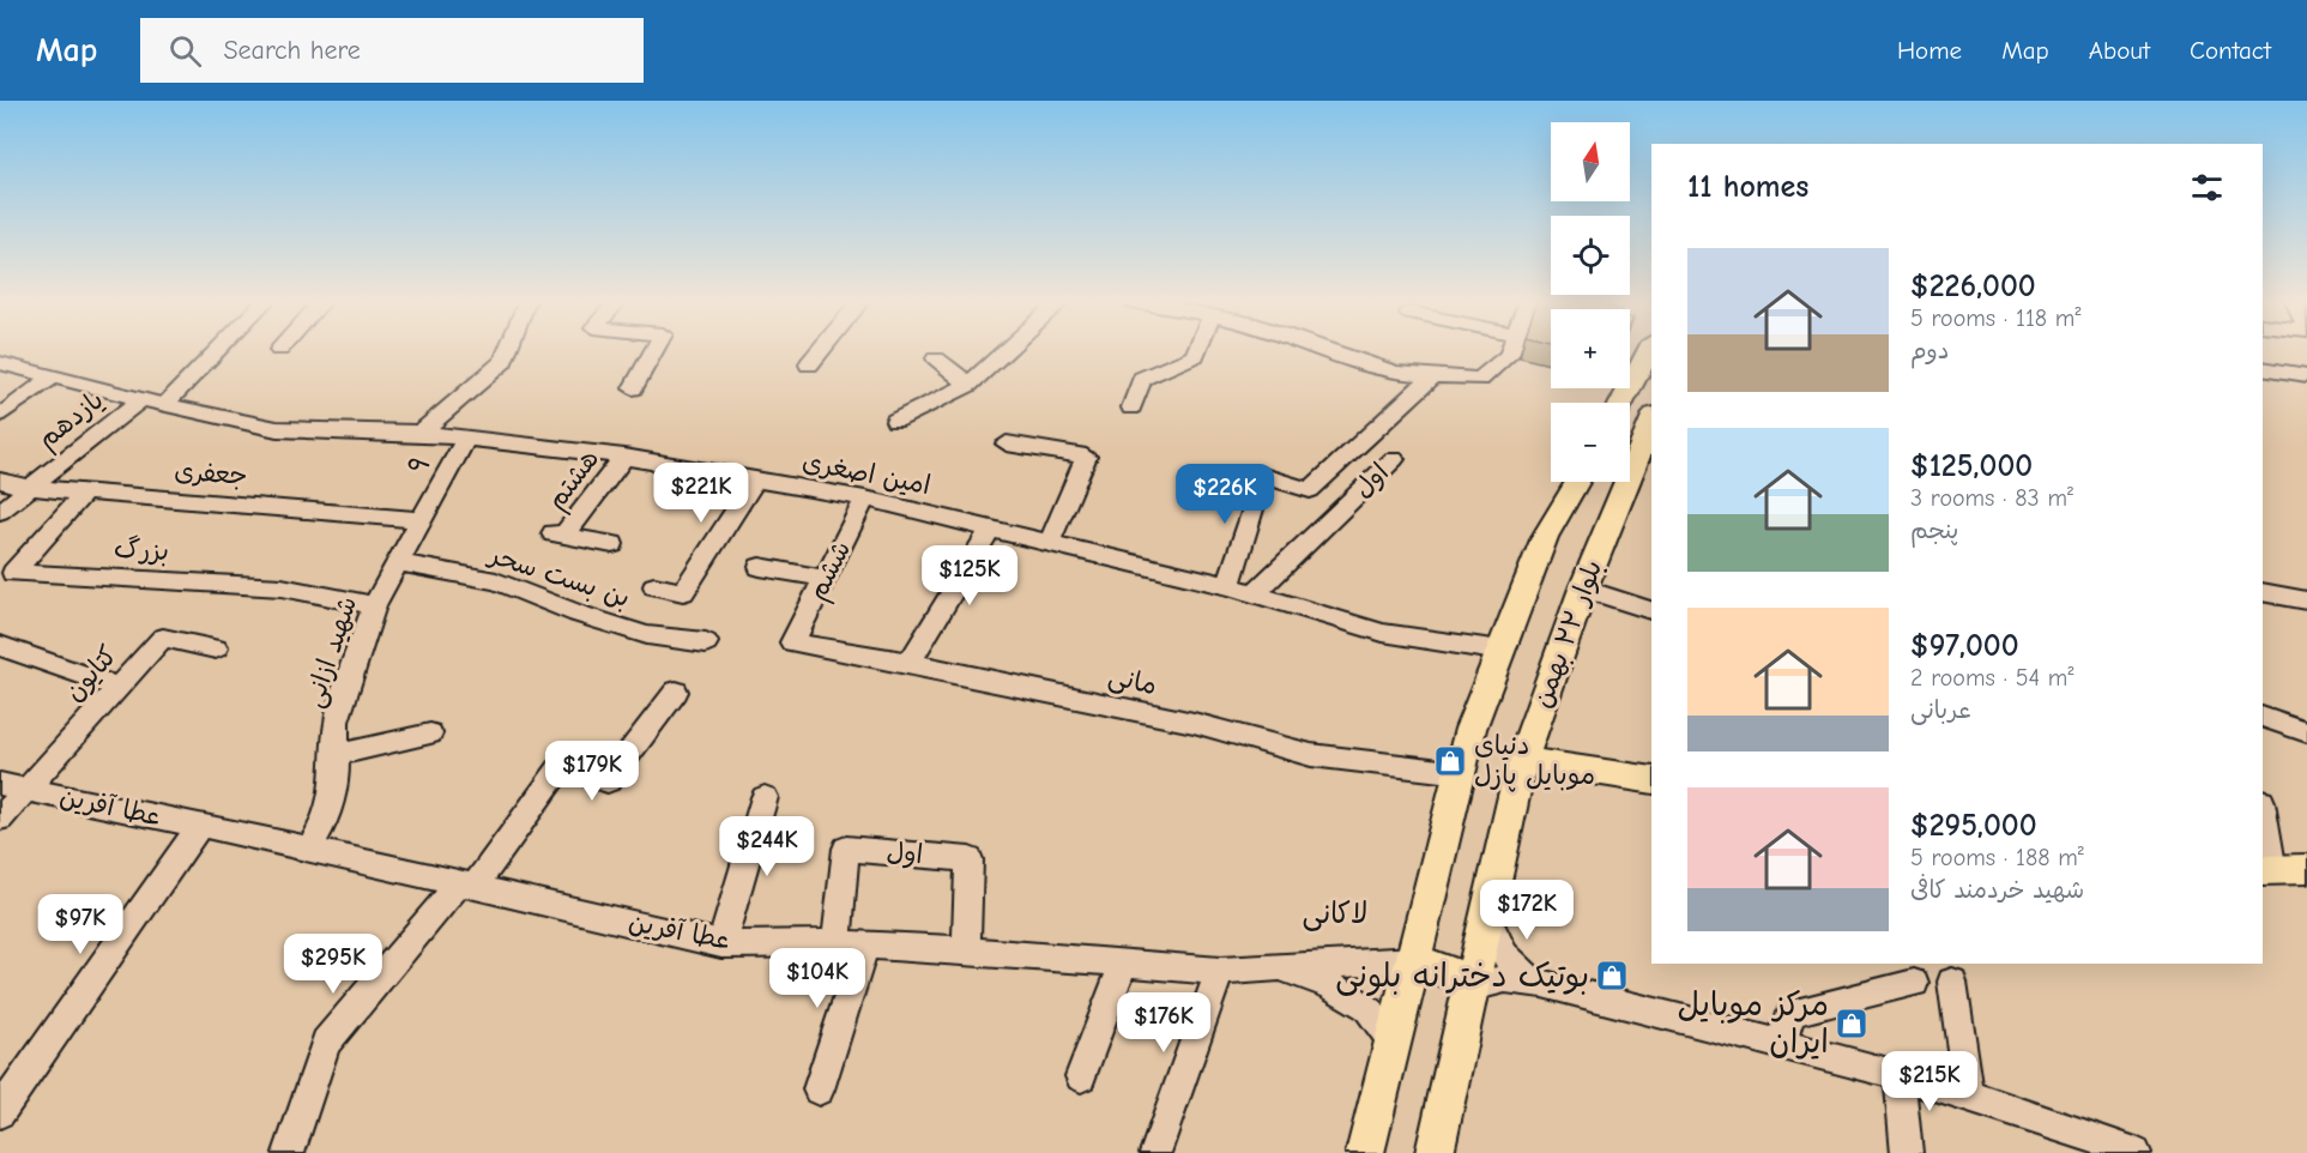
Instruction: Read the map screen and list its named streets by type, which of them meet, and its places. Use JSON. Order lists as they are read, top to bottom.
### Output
{
  "streets": {
    "main road": ["بلوار ۲۲ بهمن"],
    "street": [
      "یازدهم",
      "۹",
      "جعفری",
      "امین اصغری",
      "هشتم",
      "اول",
      "بزرگ",
      "ششم",
      "بن بست سحر",
      "شهید ازانی",
      "کتایون",
      "مانی",
      "عطا آفرین"
    ]
  },
  "crossings": [
    ["یازدهم", "جعفری"],
    ["یازدهم", "امین اصغری"],
    ["۹", "جعفری"],
    ["۹", "امین اصغری"],
    ["۹", "شهید ازانی"],
    ["جعفری", "بزرگ"],
    ["جعفری", "شهید ازانی"],
    ["امین اصغری", "هشتم"],
    ["امین اصغری", "اول"],
    ["امین اصغری", "ششم"],
    ["امین اصغری", "بلوار ۲۲ بهمن"],
    ["اول", "عطا آفرین"],
    ["بزرگ", "شهید ازانی"],
    ["ششم", "مانی"],
    ["بن بست سحر", "شهید ازانی"],
    ["بلوار ۲۲ بهمن", "مانی"],
    ["بلوار ۲۲ بهمن", "عطا آفرین"],
    ["شهید ازانی", "عطا آفرین"],
    ["کتایون", "عطا آفرین"]
  ],
  "districts": ["لاکانی"],
  "places": {
    "shop": ["دنیای موبایل پازل", "بوتیک دخترانه بلونی", "مرکز موبایل ایران"]
  },
  "north": "top",
  "page": {
    "header": "Map",
    "search": "Search here",
    "nav": [
      "Home",
      "Map",
      "About",
      "Contact"
    ],
    "map_buttons": ["+", "−"],
    "heading": "11 homes",
    "list": [
      {
        "name": "$226,000",
        "note": "5 rooms · 118 m² · دوم"
      },
      {
        "name": "$125,000",
        "note": "3 rooms · 83 m² · پنجم"
      },
      {
        "name": "$97,000",
        "note": "2 rooms · 54 m² · عربانی"
      },
      {
        "name": "$295,000",
        "note": "5 rooms · 188 m² · شهید خردمند کافی"
      }
    ],
    "price": [
      "$221K",
      "$226K",
      "$125K",
      "$179K",
      "$244K",
      "$172K",
      "$97K",
      "$295K",
      "$104K",
      "$176K",
      "$215K"
    ]
  }
}
